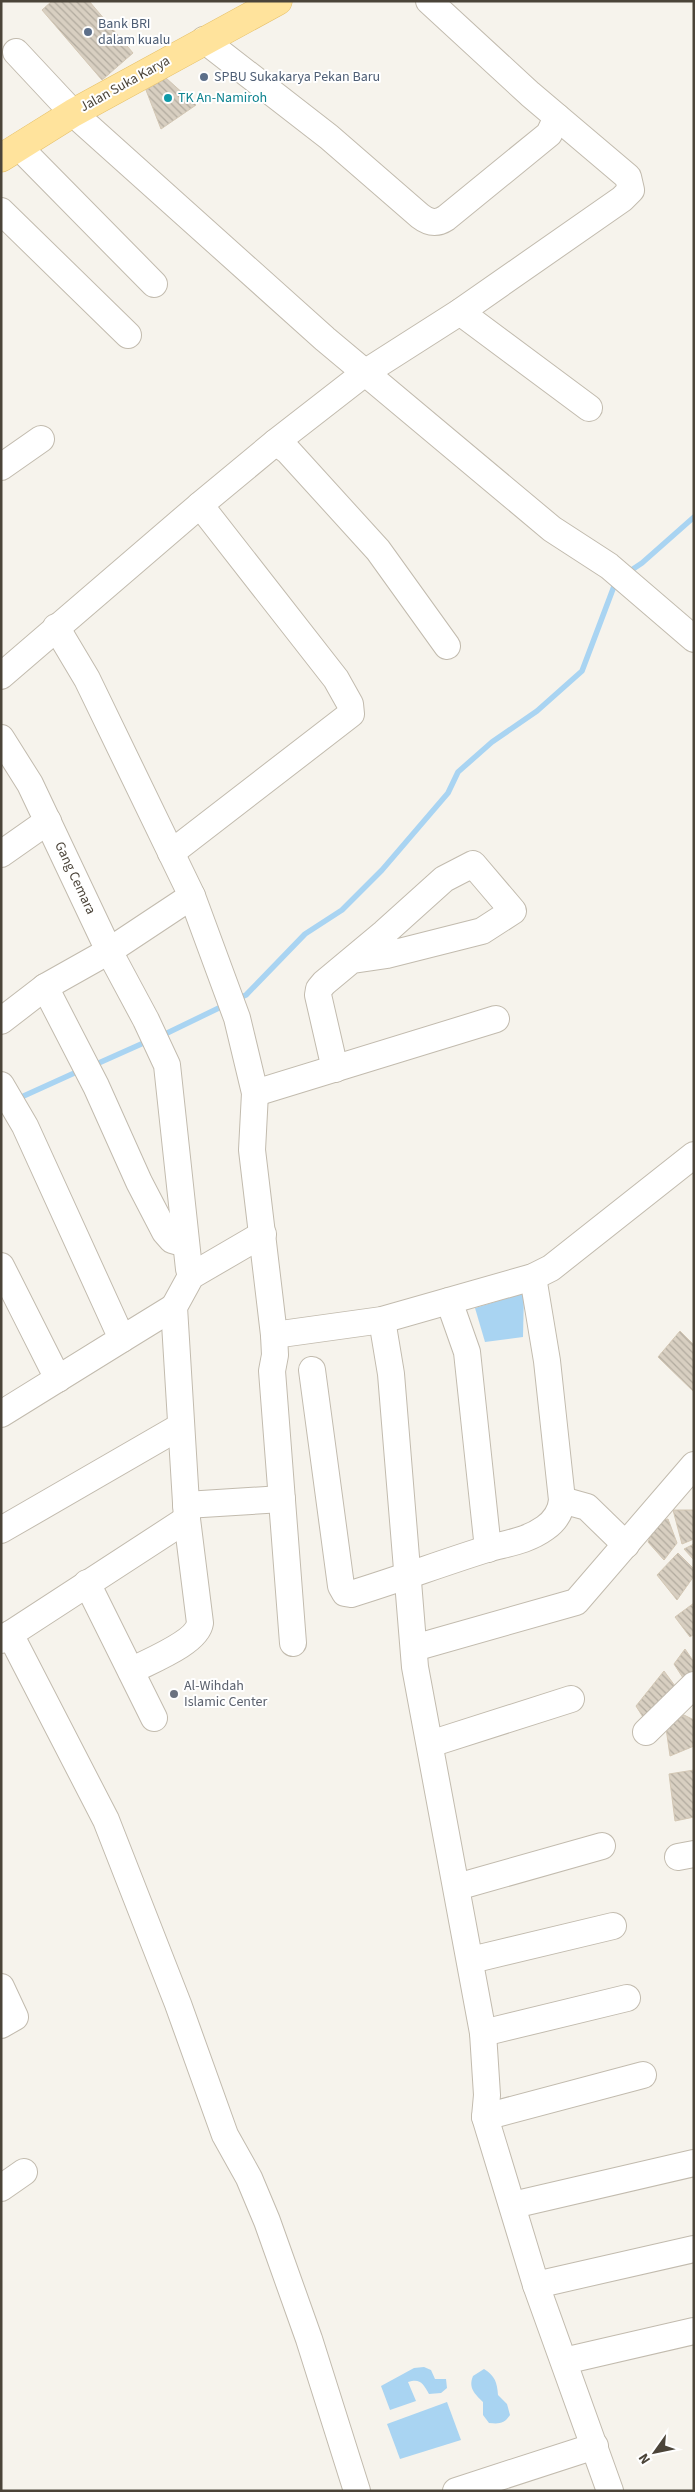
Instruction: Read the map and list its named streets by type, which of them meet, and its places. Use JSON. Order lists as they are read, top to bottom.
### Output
{
  "streets": {
    "main road": ["Jalan Suka Karya"],
    "street": ["Gang Cemara"]
  },
  "places": [
    "Bank BRI dalam kualu",
    "SPBU Sukakarya Pekan Baru",
    "TK An-Namiroh",
    "Al-Wihdah Islamic Center"
  ],
  "north": "bottom left"
}
